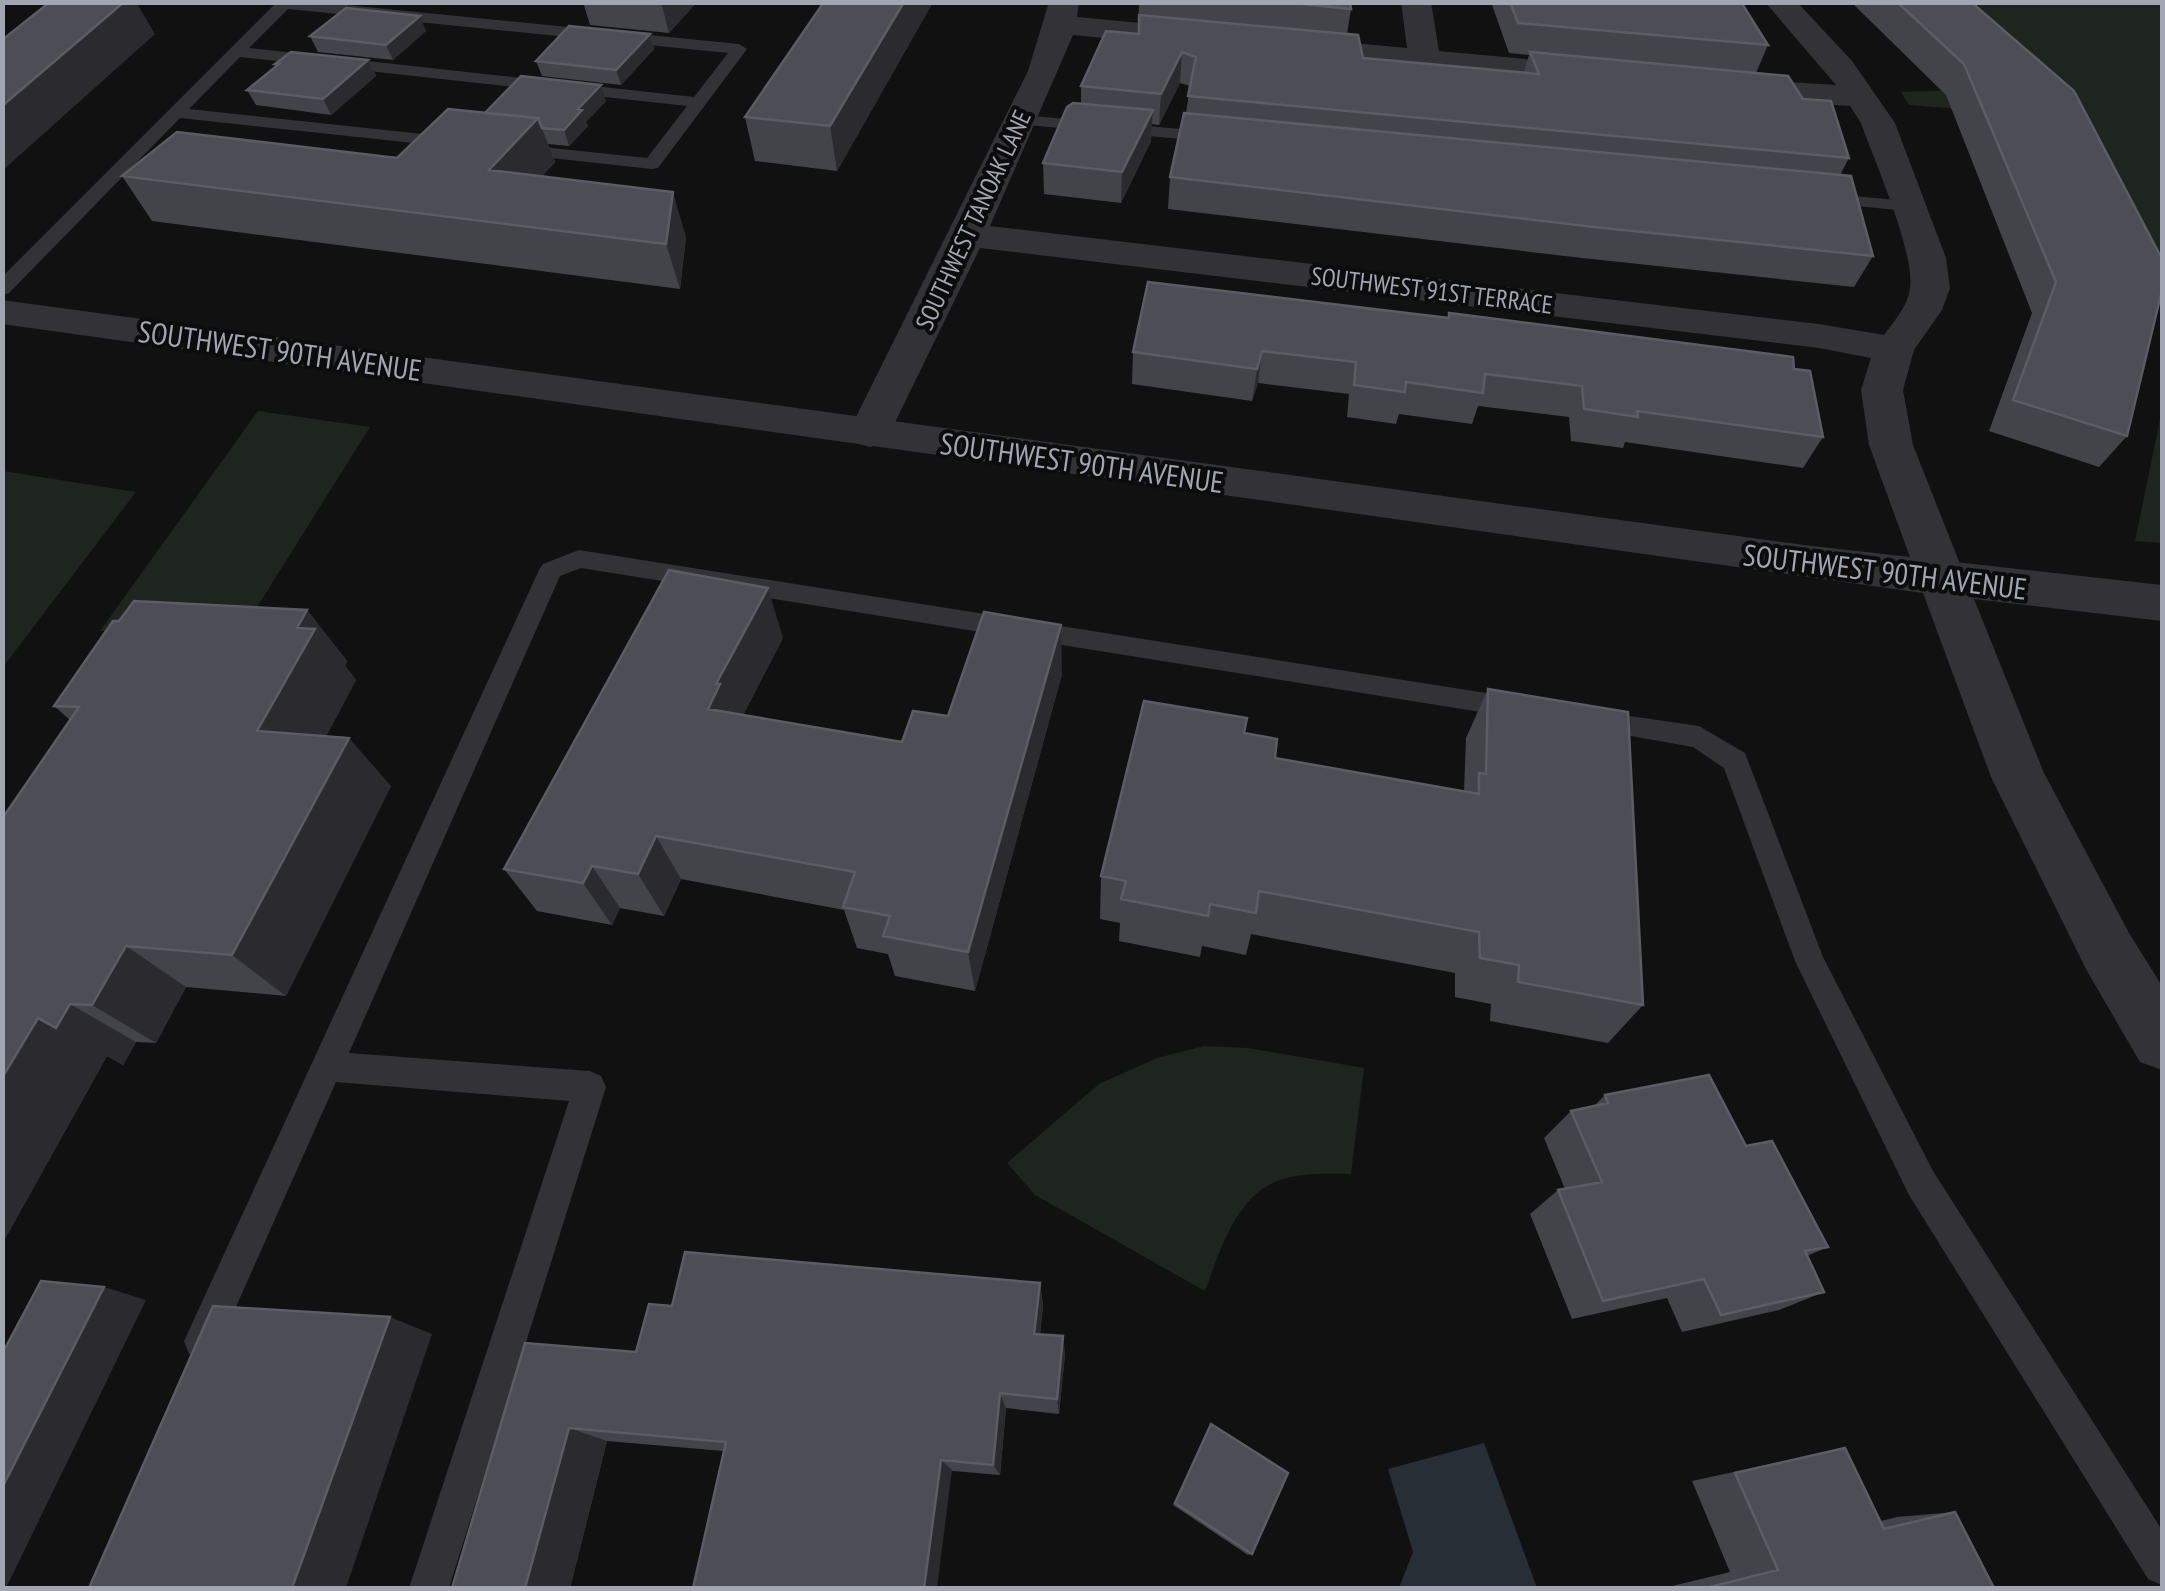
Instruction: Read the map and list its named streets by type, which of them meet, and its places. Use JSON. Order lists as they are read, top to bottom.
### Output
{
  "streets": {
    "street": ["SOUTHWEST TANOAK LANE", "SOUTHWEST 91ST TERRACE", "SOUTHWEST 90TH AVENUE"]
  },
  "crossings": [
    ["SOUTHWEST TANOAK LANE", "SOUTHWEST 91ST TERRACE"],
    ["SOUTHWEST TANOAK LANE", "SOUTHWEST 90TH AVENUE"]
  ]
}
